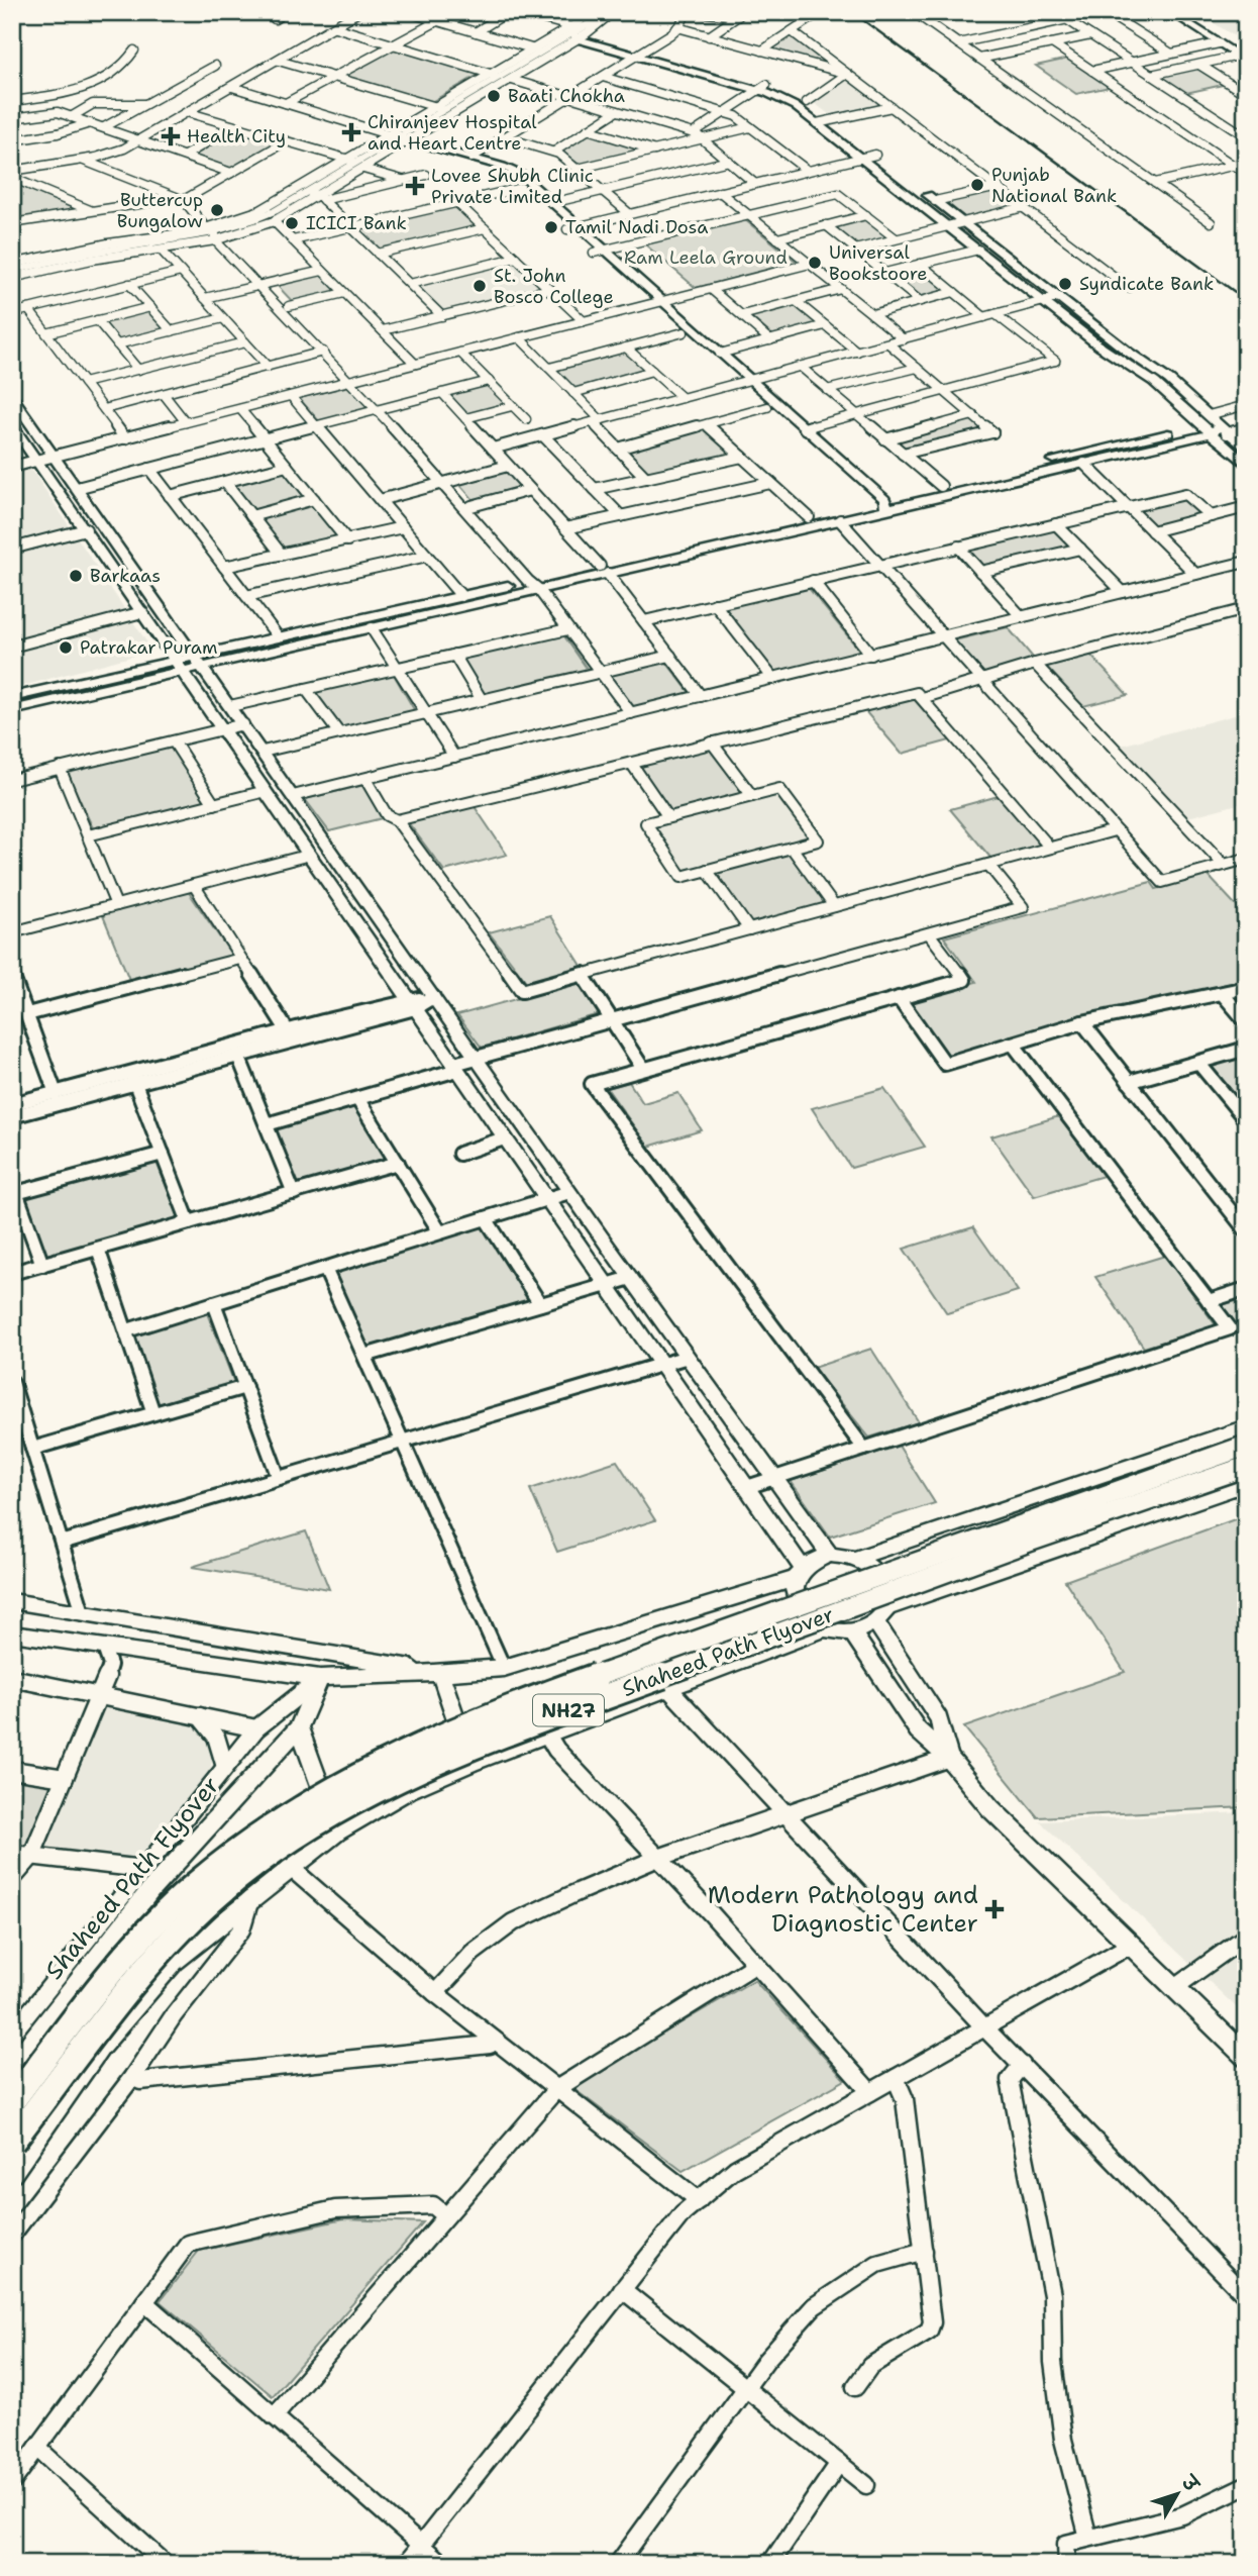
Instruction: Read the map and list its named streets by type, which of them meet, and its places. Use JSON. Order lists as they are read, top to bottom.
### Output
{
  "streets": {
    "highway": ["Shaheed Path Flyover", "NH27"]
  },
  "parks": ["Ram Leela Ground"],
  "places": {
    "other": [
      "Baati Chokha",
      "Punjab National Bank",
      "Buttercup Bungalow",
      "ICICI Bank",
      "Tamil Nadi Dosa",
      "Universal Bookstoore",
      "Syndicate Bank",
      "St. John Bosco College",
      "Barkaas",
      "Patrakar Puram"
    ],
    "health": [
      "Chiranjeev Hospital and Heart Centre",
      "Health City",
      "Lovee Shubh Clinic Private Limited",
      "Modern Pathology and Diagnostic Center"
    ]
  },
  "north": "top right"
}
